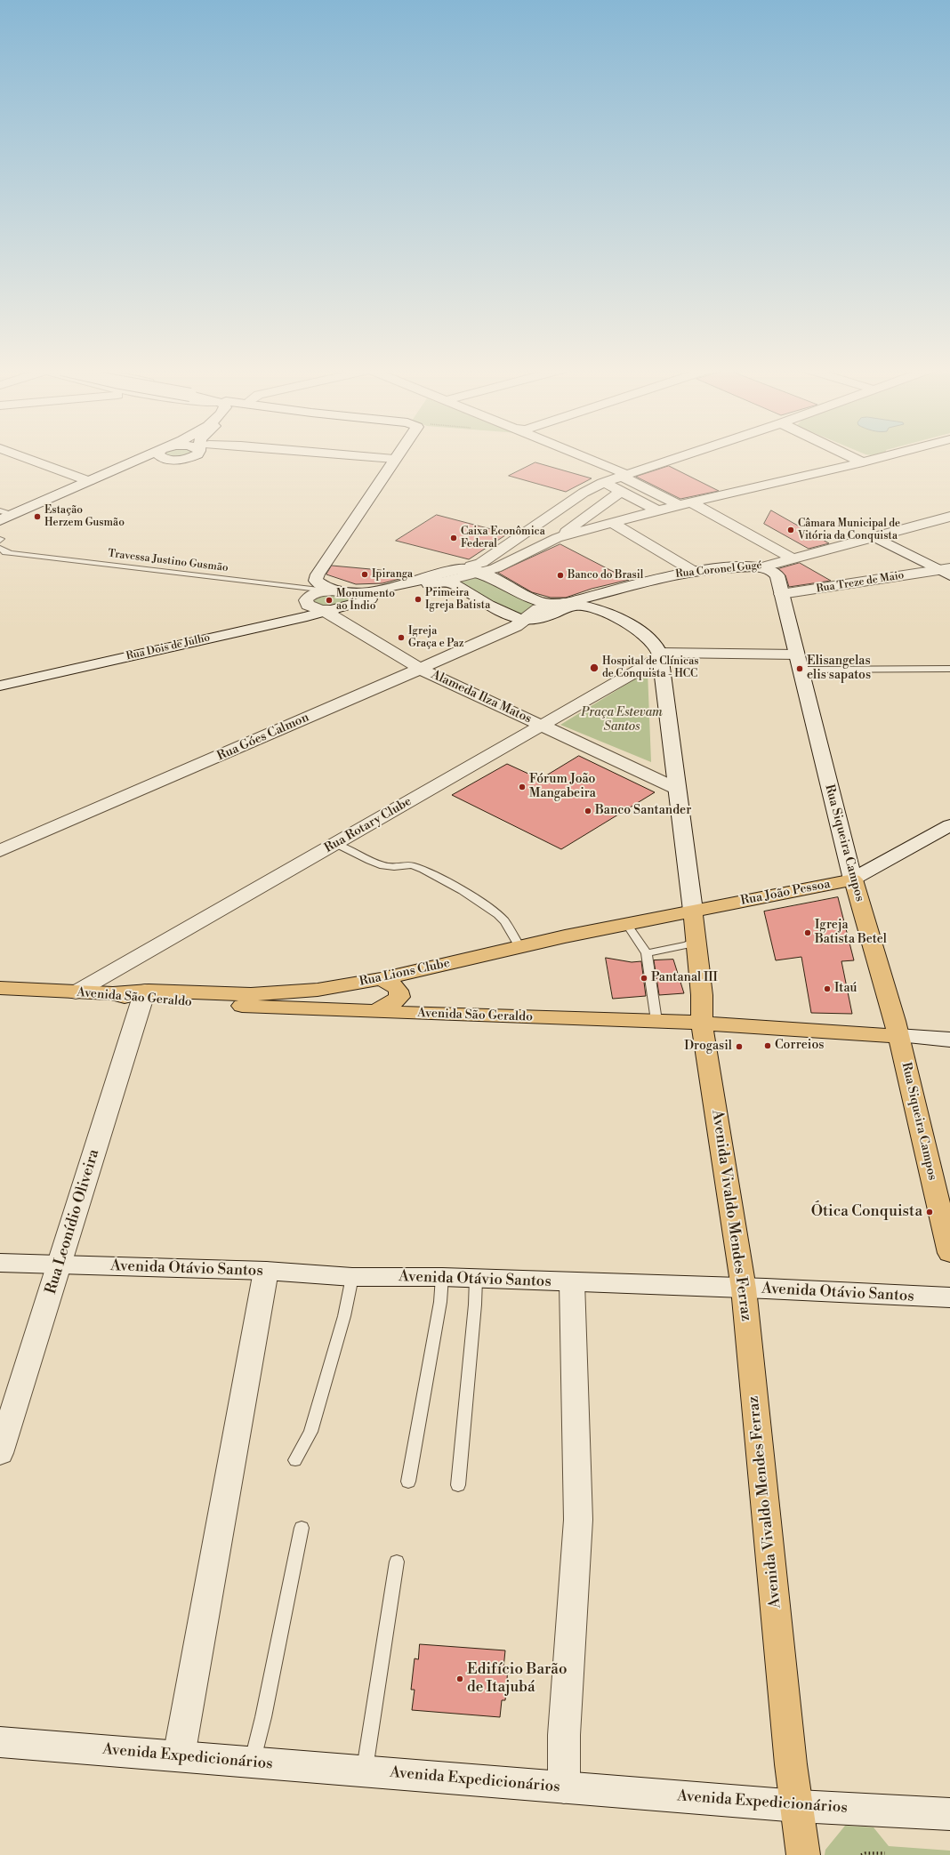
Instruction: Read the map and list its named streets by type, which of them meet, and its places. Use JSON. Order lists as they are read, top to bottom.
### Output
{
  "streets": {
    "main road": [
      "Rua Siqueira Campos",
      "Rua João Pessoa",
      "Rua Lions Clube",
      "Avenida São Geraldo",
      "Avenida Vivaldo Mendes Ferraz"
    ],
    "street": [
      "Rua Coronel Gugé",
      "Rua Treze de Maio",
      "Rua Dois de Julho",
      "Alameda Ilza Matos",
      "Rua Góes Calmon",
      "Rua Rotary Clube",
      "Rua Leonídio Oliveira",
      "Avenida Otávio Santos",
      "Avenida Expedicionários"
    ],
    "lane": ["Travessa Justino Gusmão"]
  },
  "crossings": [
    ["Rua Coronel Gugé", "Rua Siqueira Campos"],
    ["Rua Treze de Maio", "Rua Siqueira Campos"],
    ["Rua Dois de Julho", "Alameda Ilza Matos"],
    ["Alameda Ilza Matos", "Rua Góes Calmon"],
    ["Alameda Ilza Matos", "Rua Rotary Clube"],
    ["Rua Góes Calmon", "Avenida Vivaldo Mendes Ferraz"],
    ["Rua Rotary Clube", "Avenida São Geraldo"],
    ["Rua Rotary Clube", "Avenida Vivaldo Mendes Ferraz"],
    ["Rua Siqueira Campos", "Rua João Pessoa"],
    ["Rua Siqueira Campos", "Avenida São Geraldo"],
    ["Rua João Pessoa", "Rua Lions Clube"],
    ["Rua João Pessoa", "Avenida Vivaldo Mendes Ferraz"],
    ["Rua Lions Clube", "Avenida São Geraldo"],
    ["Rua Lions Clube", "Avenida Vivaldo Mendes Ferraz"],
    ["Rua Lions Clube", "Rua Leonídio Oliveira"],
    ["Avenida São Geraldo", "Avenida Vivaldo Mendes Ferraz"],
    ["Avenida São Geraldo", "Rua Leonídio Oliveira"],
    ["Avenida Vivaldo Mendes Ferraz", "Avenida Otávio Santos"],
    ["Avenida Vivaldo Mendes Ferraz", "Avenida Expedicionários"],
    ["Rua Leonídio Oliveira", "Avenida Otávio Santos"]
  ],
  "parks": ["Praça Estevam Santos"],
  "places": [
    "Estação Herzem Gusmão",
    "Câmara Municipal de Vitória da Conquista",
    "Caixa Econômica Federal",
    "Ipiranga",
    "Banco do Brasil",
    "Primeira Igreja Batista",
    "Monumento ao Índio",
    "Igreja Graça e Paz",
    "Hospital de Clínicas de Conquista - HCC",
    "Elisangelas elis sapatos",
    "Fórum João Mangabeira",
    "Banco Santander",
    "Igreja Batista Betel",
    "Pantanal III",
    "Itaú",
    "Correios",
    "Drogasil",
    "Ótica Conquista",
    "Edifício Barão de Itajubá"
  ]
}
